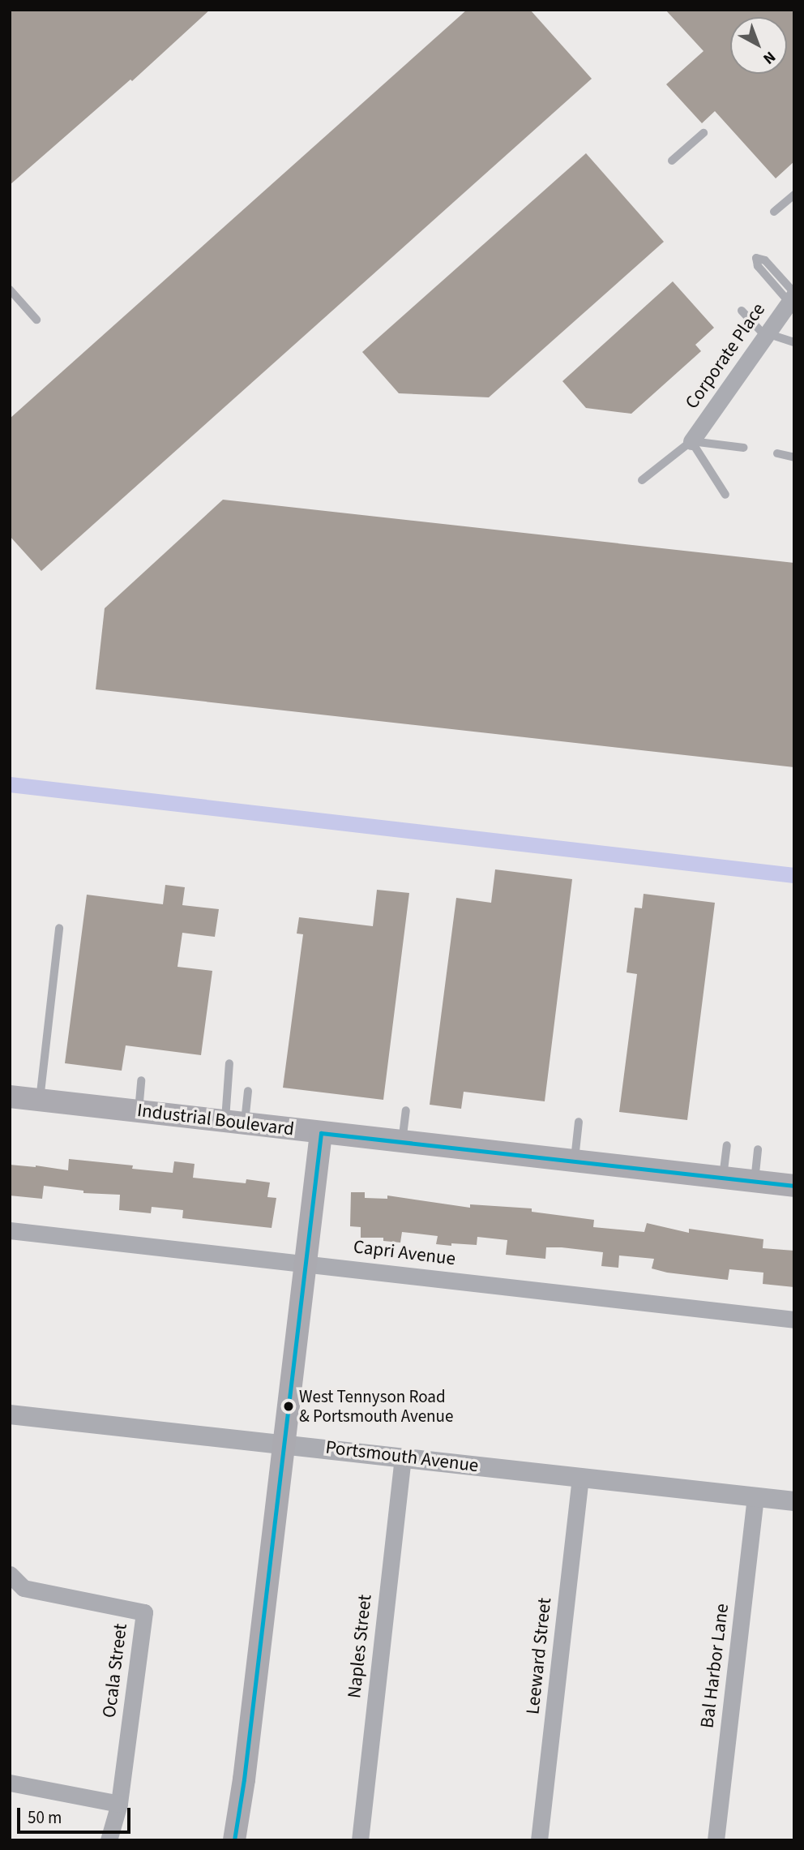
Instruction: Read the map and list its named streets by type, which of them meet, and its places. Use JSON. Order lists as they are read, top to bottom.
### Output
{
  "streets": {
    "main road": ["Industrial Boulevard"],
    "street": [
      "Corporate Place",
      "Capri Avenue",
      "Portsmouth Avenue",
      "Naples Street",
      "Leeward Street",
      "Bal Harbor Lane",
      "Ocala Street"
    ]
  },
  "crossings": [
    ["Portsmouth Avenue", "Naples Street"],
    ["Portsmouth Avenue", "Leeward Street"],
    ["Portsmouth Avenue", "Bal Harbor Lane"]
  ],
  "places": ["West Tennyson Road & Portsmouth Avenue"],
  "scale_bar": "50 m",
  "north": "bottom right"
}
